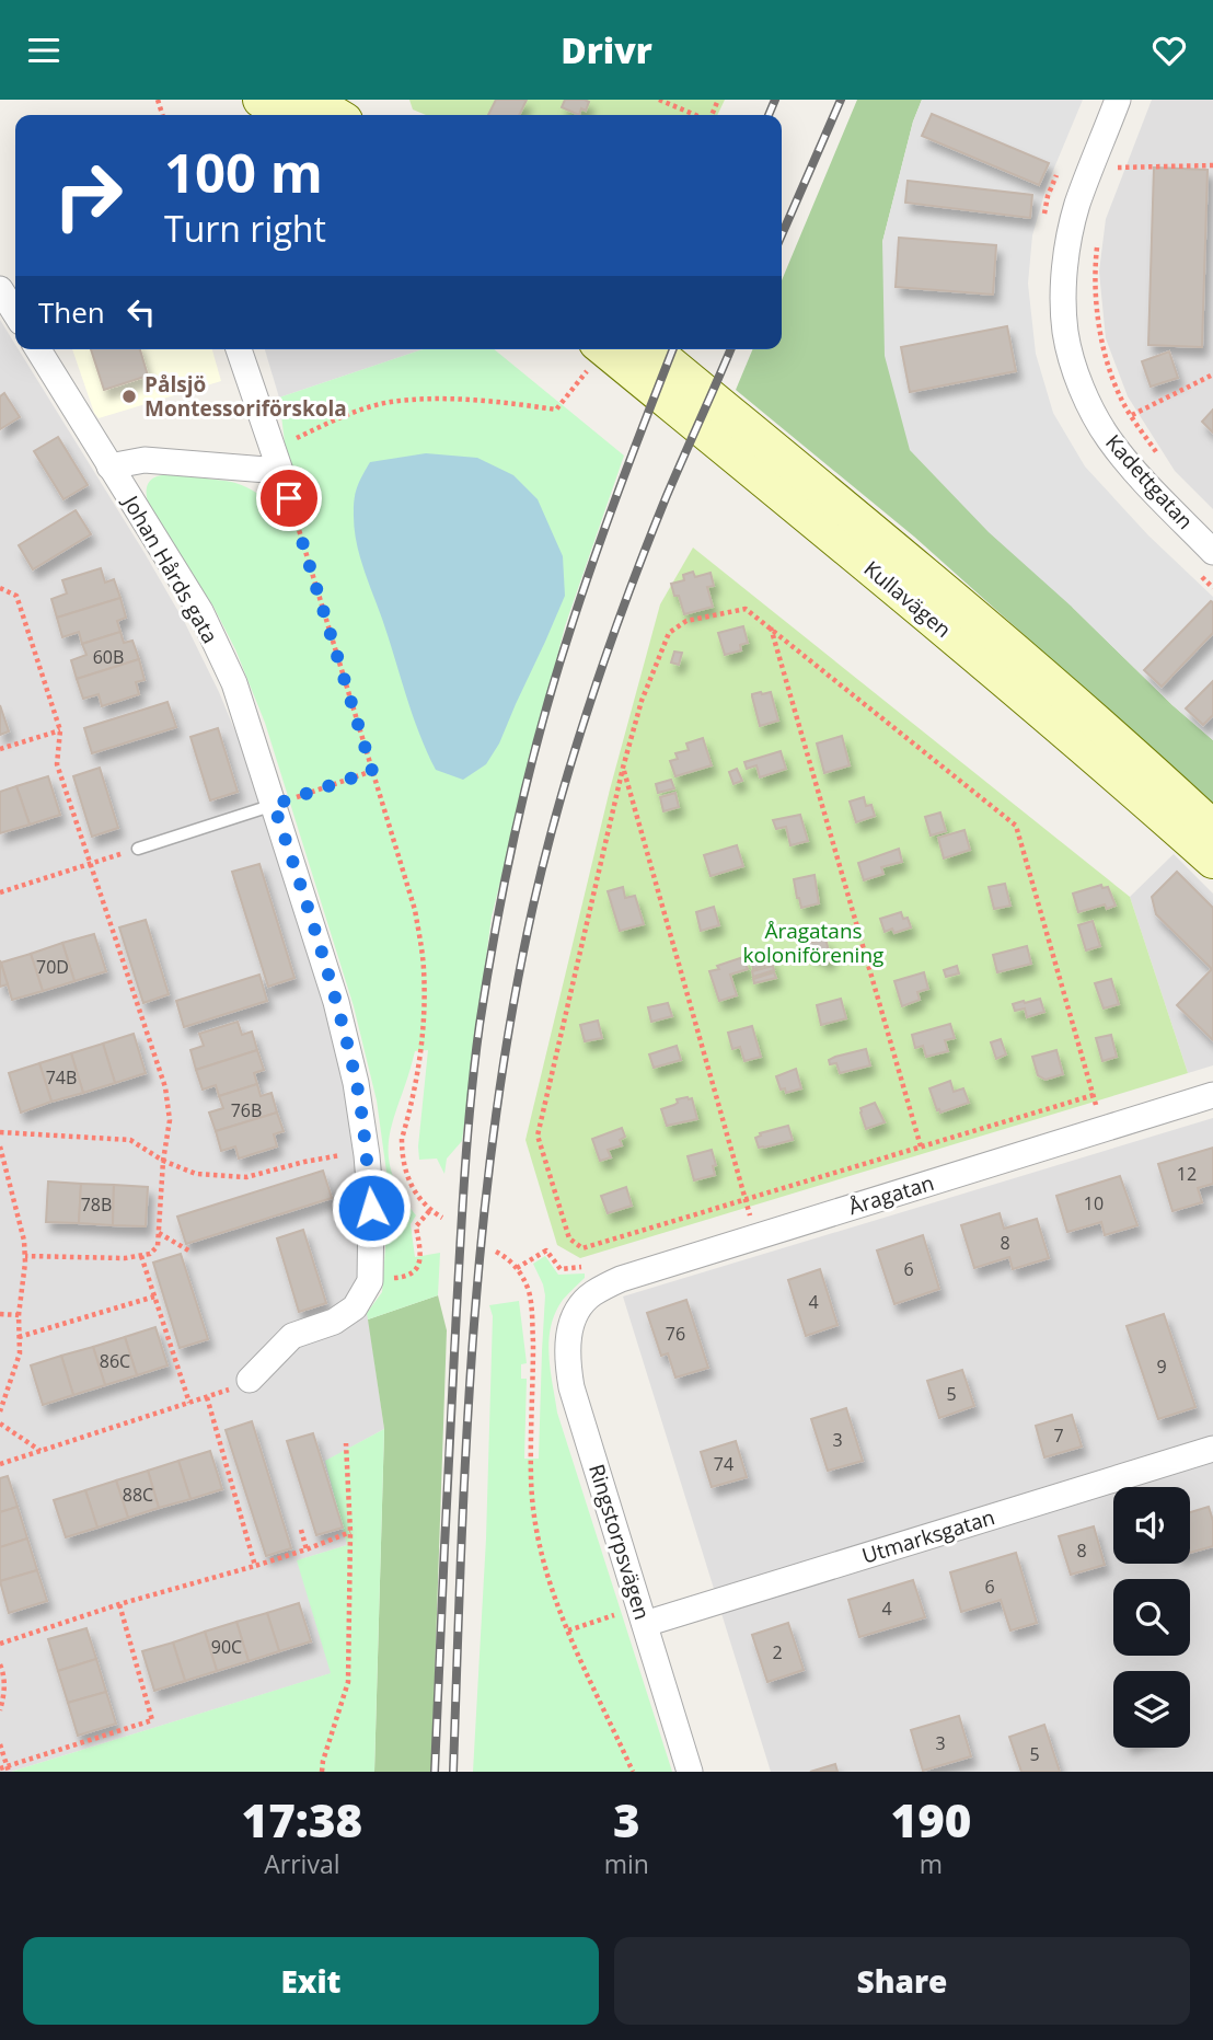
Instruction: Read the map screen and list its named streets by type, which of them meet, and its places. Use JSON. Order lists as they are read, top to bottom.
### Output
{
  "streets": {
    "street": [
      "Kadettgatan",
      "Johan Hårds gata",
      "Kullavägen",
      "Åragatan",
      "Utmarksgatan",
      "Ringstorpsvägen"
    ]
  },
  "crossings": [
    ["Åragatan", "Ringstorpsvägen"],
    ["Utmarksgatan", "Ringstorpsvägen"]
  ],
  "parks": ["Åragatans koloniförening"],
  "places": ["Pålsjö Montessoriförskola"],
  "house_numbers": [
    "60B",
    "70D",
    "74B",
    "76B",
    "12",
    "10",
    "78B",
    "8",
    "6",
    "4",
    "76",
    "86C",
    "9",
    "5",
    "7",
    "3",
    "74",
    "88C",
    "8",
    "6",
    "4",
    "90C",
    "2",
    "3",
    "5"
  ],
  "page": {
    "header": "Drivr",
    "turn": ["100 m", "Turn right"],
    "then": "Then",
    "eta": [
      "17:38",
      "Arrival",
      "3",
      "min",
      "190",
      "m"
    ],
    "buttons": ["Exit", "Share"]
  }
}
